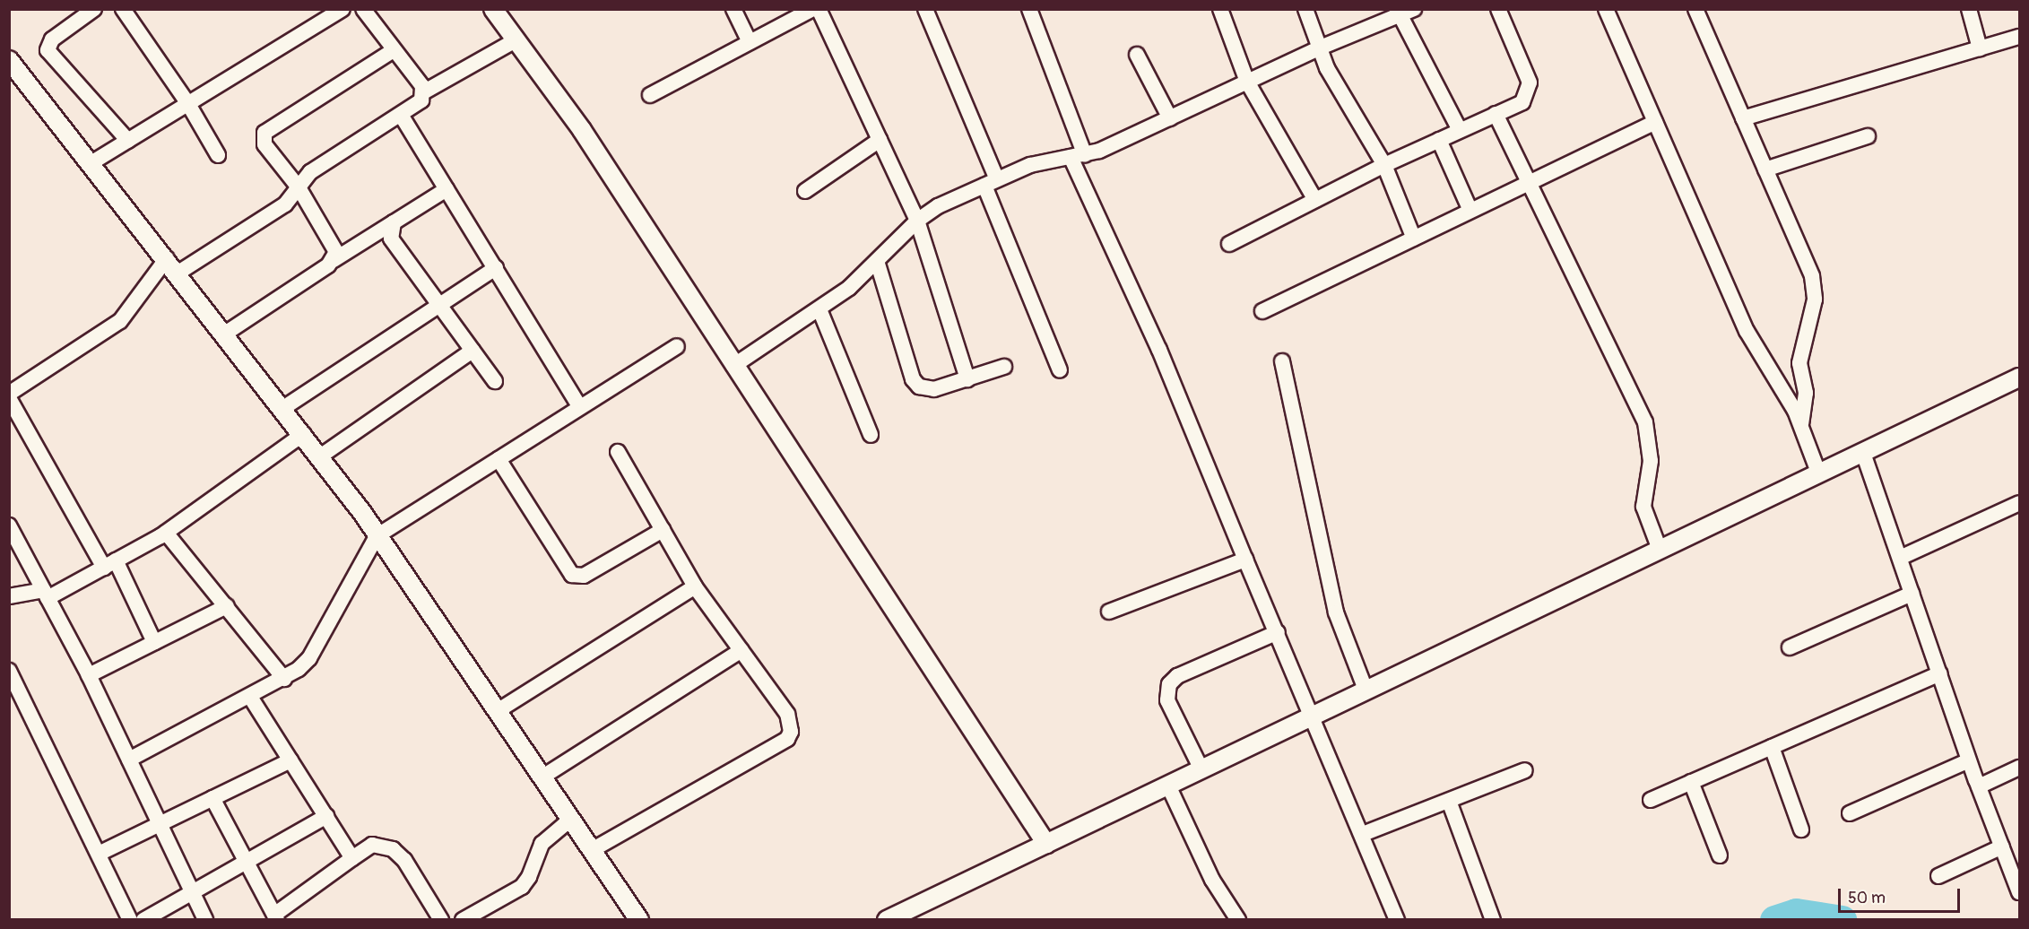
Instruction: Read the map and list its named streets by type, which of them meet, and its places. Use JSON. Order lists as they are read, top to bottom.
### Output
{
  "scale_bar": "50 m"
}
